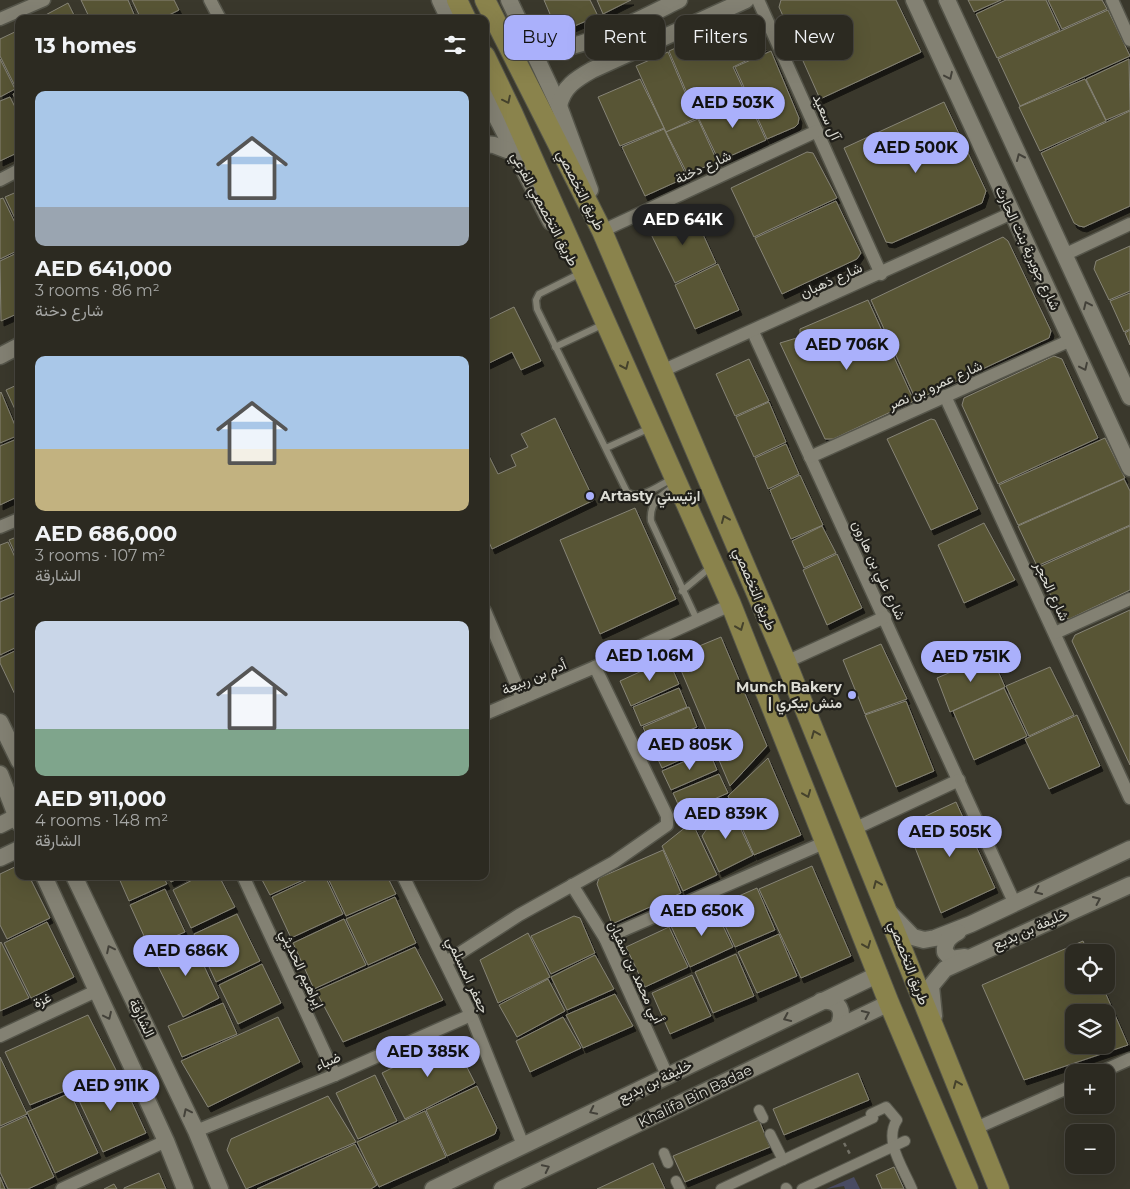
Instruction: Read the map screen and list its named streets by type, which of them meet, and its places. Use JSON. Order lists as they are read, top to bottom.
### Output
{
  "streets": {
    "main road": ["طريق التخصصي"],
    "street": [
      "آل سعيد",
      "شارع دخنة",
      "طريق التخصصي الفرعي",
      "شارع جويرية بنت الحارث",
      "شارع ذهبان",
      "شارع عمرو بن نصر",
      "شارع علي بن هارون",
      "شارع الحجر",
      "أدم بن ربيعة",
      "خليفة بن بديع",
      "إبراهيم الحديثي",
      "أبي محمد بن سفيان",
      "جعفر المسلمي",
      "غزة",
      "الشارقة",
      "ضباء",
      "Khalifa Bin Badae"
    ]
  },
  "crossings": [
    ["آل سعيد", "شارع دخنة"],
    ["آل سعيد", "شارع ذهبان"],
    ["شارع دخنة", "طريق التخصصي"],
    ["طريق التخصصي", "طريق التخصصي الفرعي"],
    ["طريق التخصصي", "شارع ذهبان"],
    ["طريق التخصصي", "أدم بن ربيعة"],
    ["طريق التخصصي", "خليفة بن بديع"],
    ["طريق التخصصي", "Khalifa Bin Badae"],
    ["شارع جويرية بنت الحارث", "شارع ذهبان"],
    ["شارع جويرية بنت الحارث", "شارع عمرو بن نصر"],
    ["شارع ذهبان", "شارع علي بن هارون"],
    ["شارع عمرو بن نصر", "شارع علي بن هارون"],
    ["شارع عمرو بن نصر", "شارع الحجر"],
    ["شارع علي بن هارون", "خليفة بن بديع"],
    ["خليفة بن بديع", "أبي محمد بن سفيان"],
    ["خليفة بن بديع", "جعفر المسلمي"],
    ["إبراهيم الحديثي", "ضباء"],
    ["جعفر المسلمي", "ضباء"],
    ["الشارقة", "ضباء"]
  ],
  "places": ["Artasty ارتيستي", "Munch Bakery | منش بيكري"],
  "page": {
    "chip": [
      "Buy",
      "Rent",
      "Filters",
      "New"
    ],
    "heading": "13 homes",
    "list": [
      {
        "name": "AED 641,000",
        "note": "3 rooms · 86 m² · شارع دخنة"
      },
      {
        "name": "AED 686,000",
        "note": "3 rooms · 107 m² · الشارقة"
      },
      {
        "name": "AED 911,000",
        "note": "4 rooms · 148 m² · الشارقة"
      }
    ],
    "price": [
      "AED 503K",
      "AED 500K",
      "AED 641K",
      "AED 706K",
      "AED 1.06M",
      "AED 751K",
      "AED 805K",
      "AED 839K",
      "AED 505K",
      "AED 650K",
      "AED 686K",
      "AED 385K",
      "AED 911K"
    ],
    "map_buttons": ["+", "−"]
  }
}
